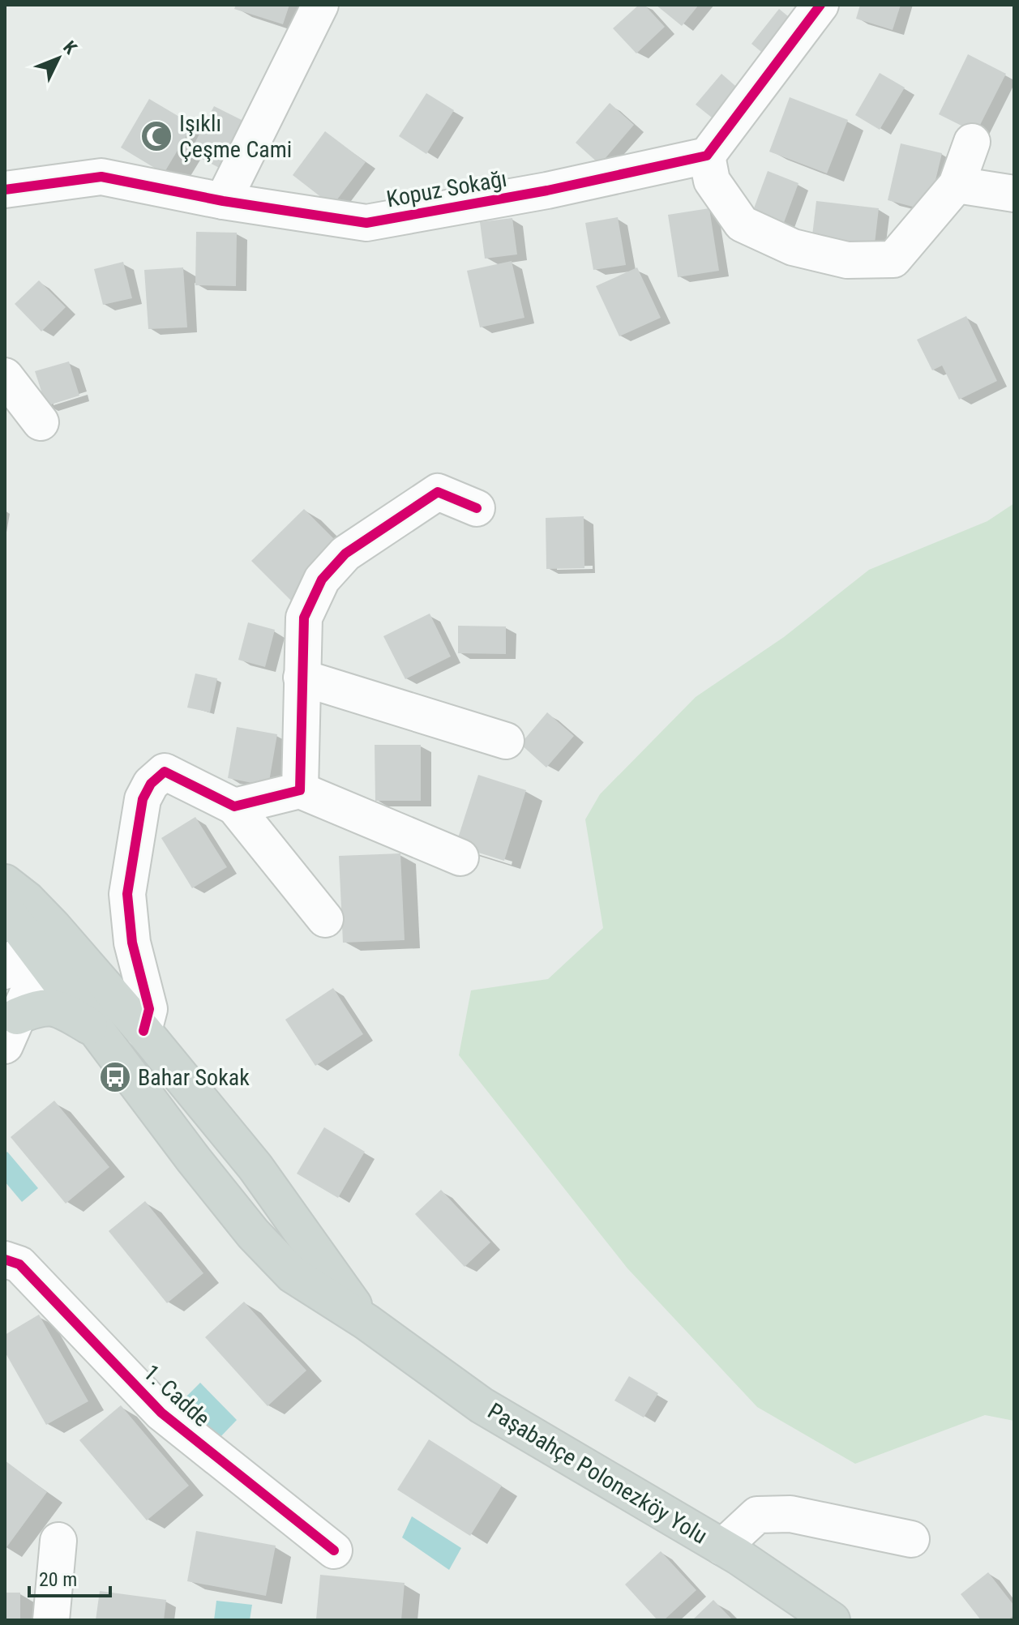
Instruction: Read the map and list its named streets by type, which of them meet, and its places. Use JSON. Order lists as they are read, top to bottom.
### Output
{
  "streets": {
    "main road": ["Paşabahçe Polonezköy Yolu"],
    "street": ["Kopuz Sokağı", "1. Cadde"]
  },
  "places": {
    "mosque": ["Işıklı Çeşme Cami"],
    "bus stop": ["Bahar Sokak"]
  },
  "scale_bar": "20 m",
  "north": "top right"
}
